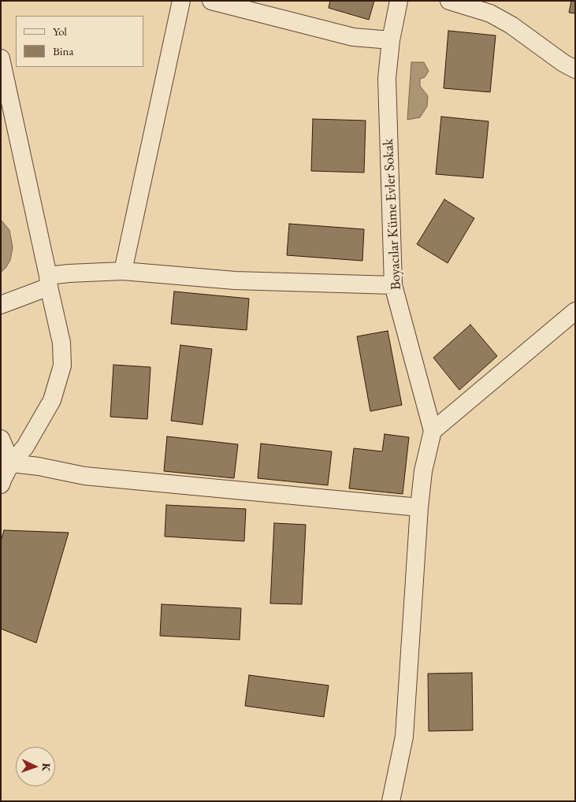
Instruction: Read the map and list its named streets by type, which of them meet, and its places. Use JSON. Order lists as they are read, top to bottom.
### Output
{
  "streets": {
    "street": ["Boyacılar Küme Evler Sokak"]
  },
  "legend": ["Yol", "Bina"],
  "north": "right"
}
